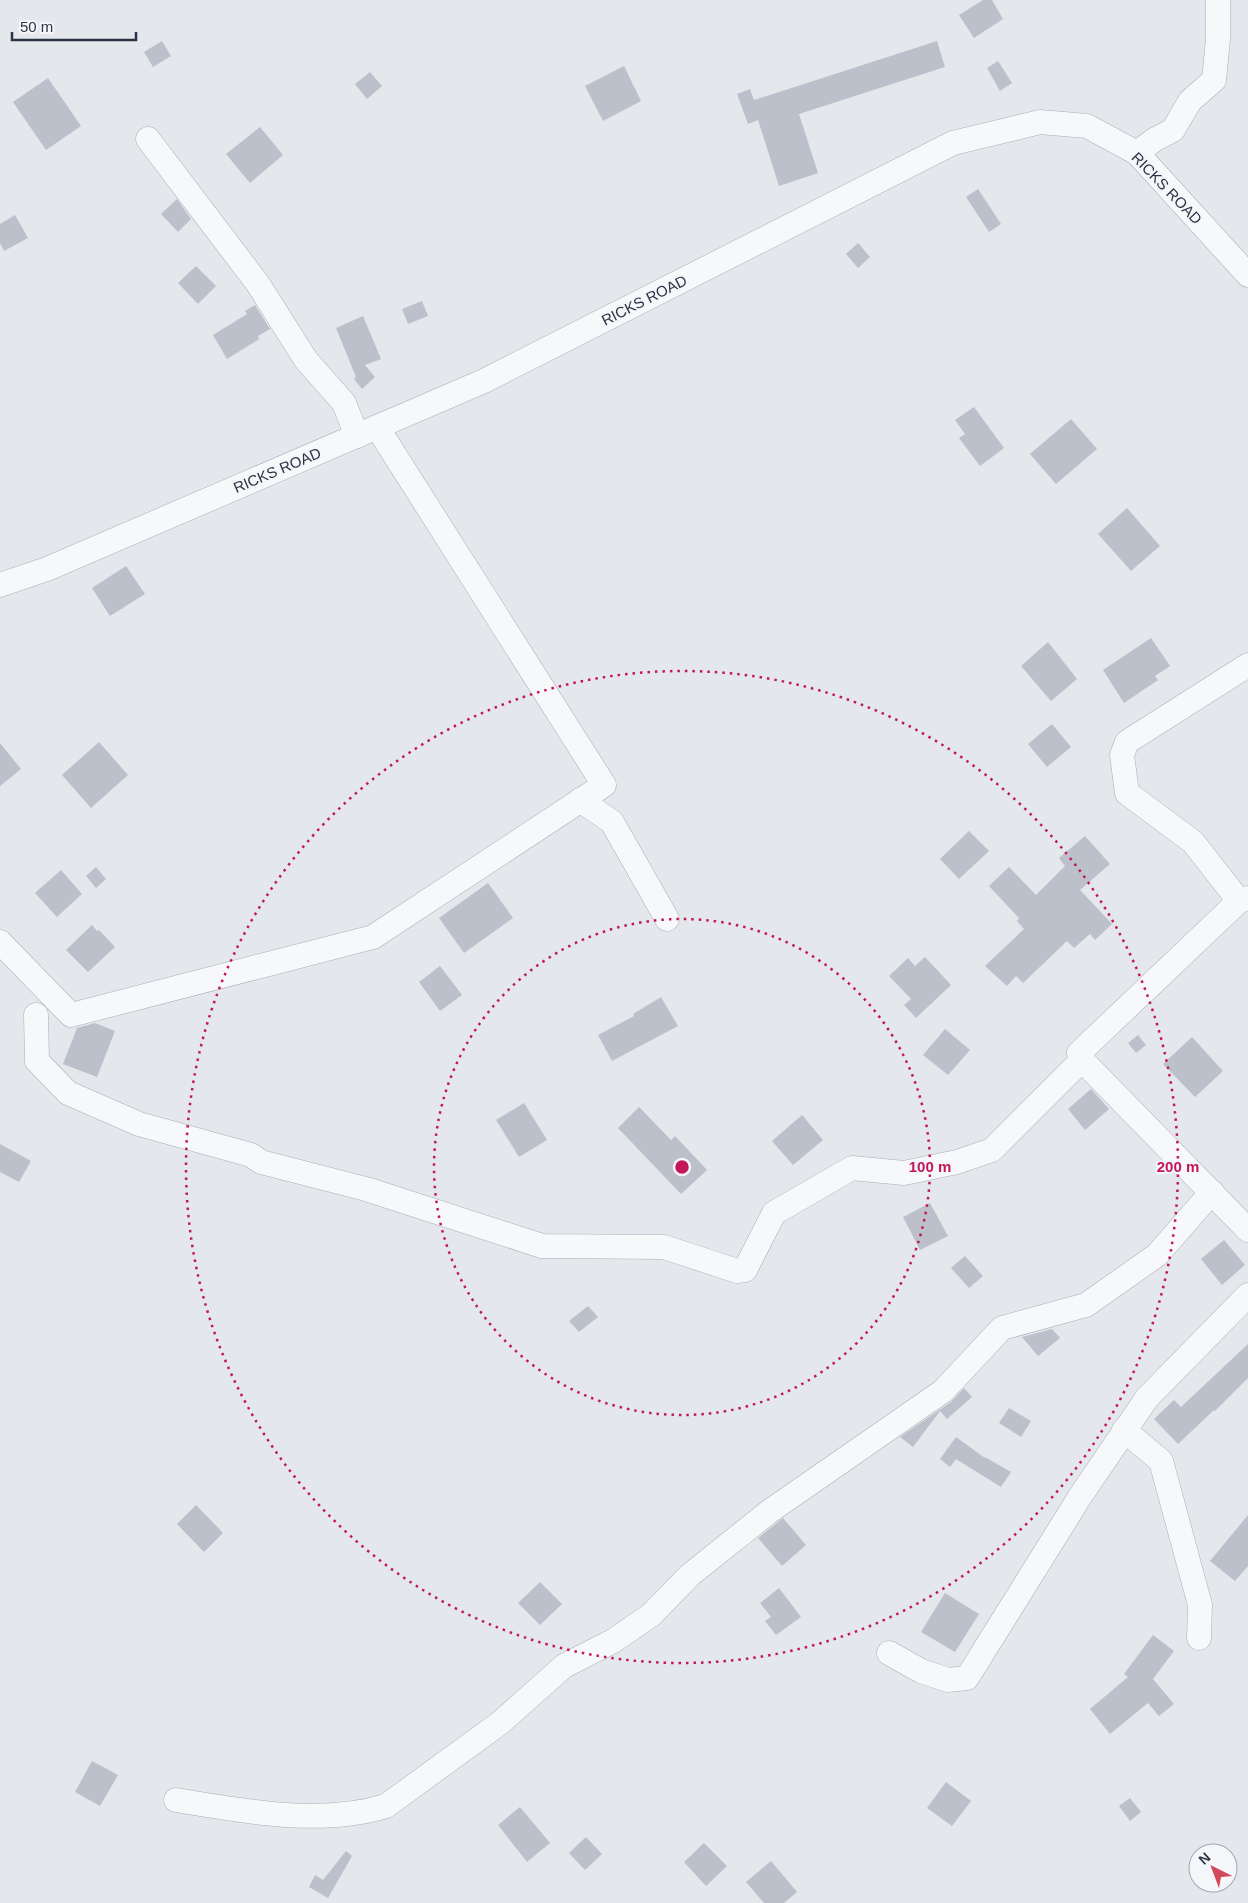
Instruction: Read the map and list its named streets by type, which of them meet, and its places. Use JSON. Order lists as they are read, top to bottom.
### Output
{
  "streets": {
    "street": ["RICKS ROAD"]
  },
  "scale_bar": "50 m",
  "north": "top left",
  "rings": ["100 m", "200 m"]
}
